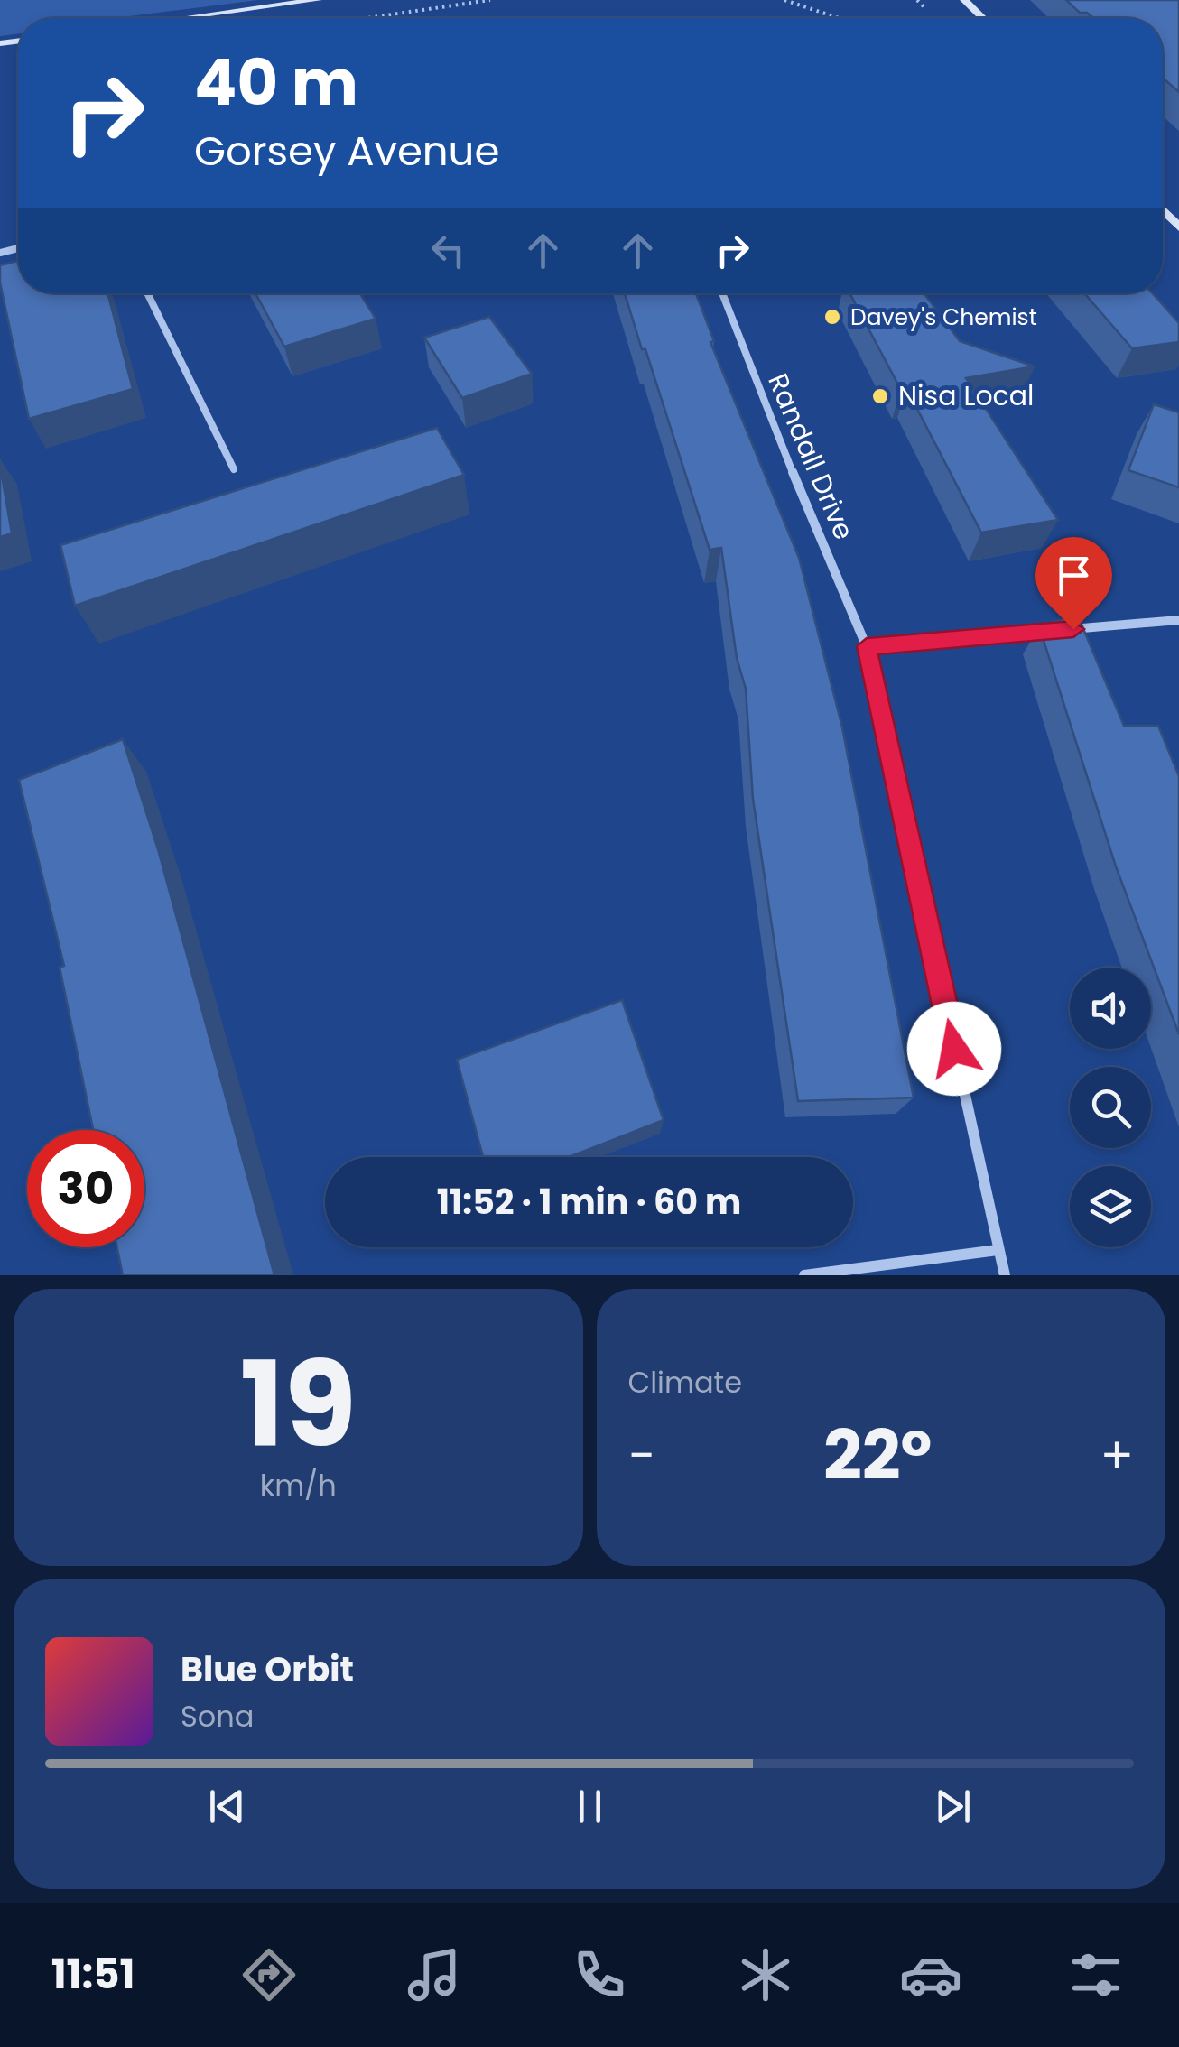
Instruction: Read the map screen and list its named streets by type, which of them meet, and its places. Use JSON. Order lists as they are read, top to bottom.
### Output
{
  "streets": {
    "street": ["Randall Drive"]
  },
  "places": ["Davey's Chemist", "Nisa Local"],
  "page": {
    "turn": ["40 m", "Gorsey Avenue"],
    "limit": "30",
    "trip": "11:52 · 1 min · 60 m",
    "tile": [
      ["19", "km/h"],
      "Climate"
    ],
    "heat": ["−", "22°", "+"],
    "song": ["Blue Orbit", "Sona"],
    "tabs": "11:51"
  }
}
